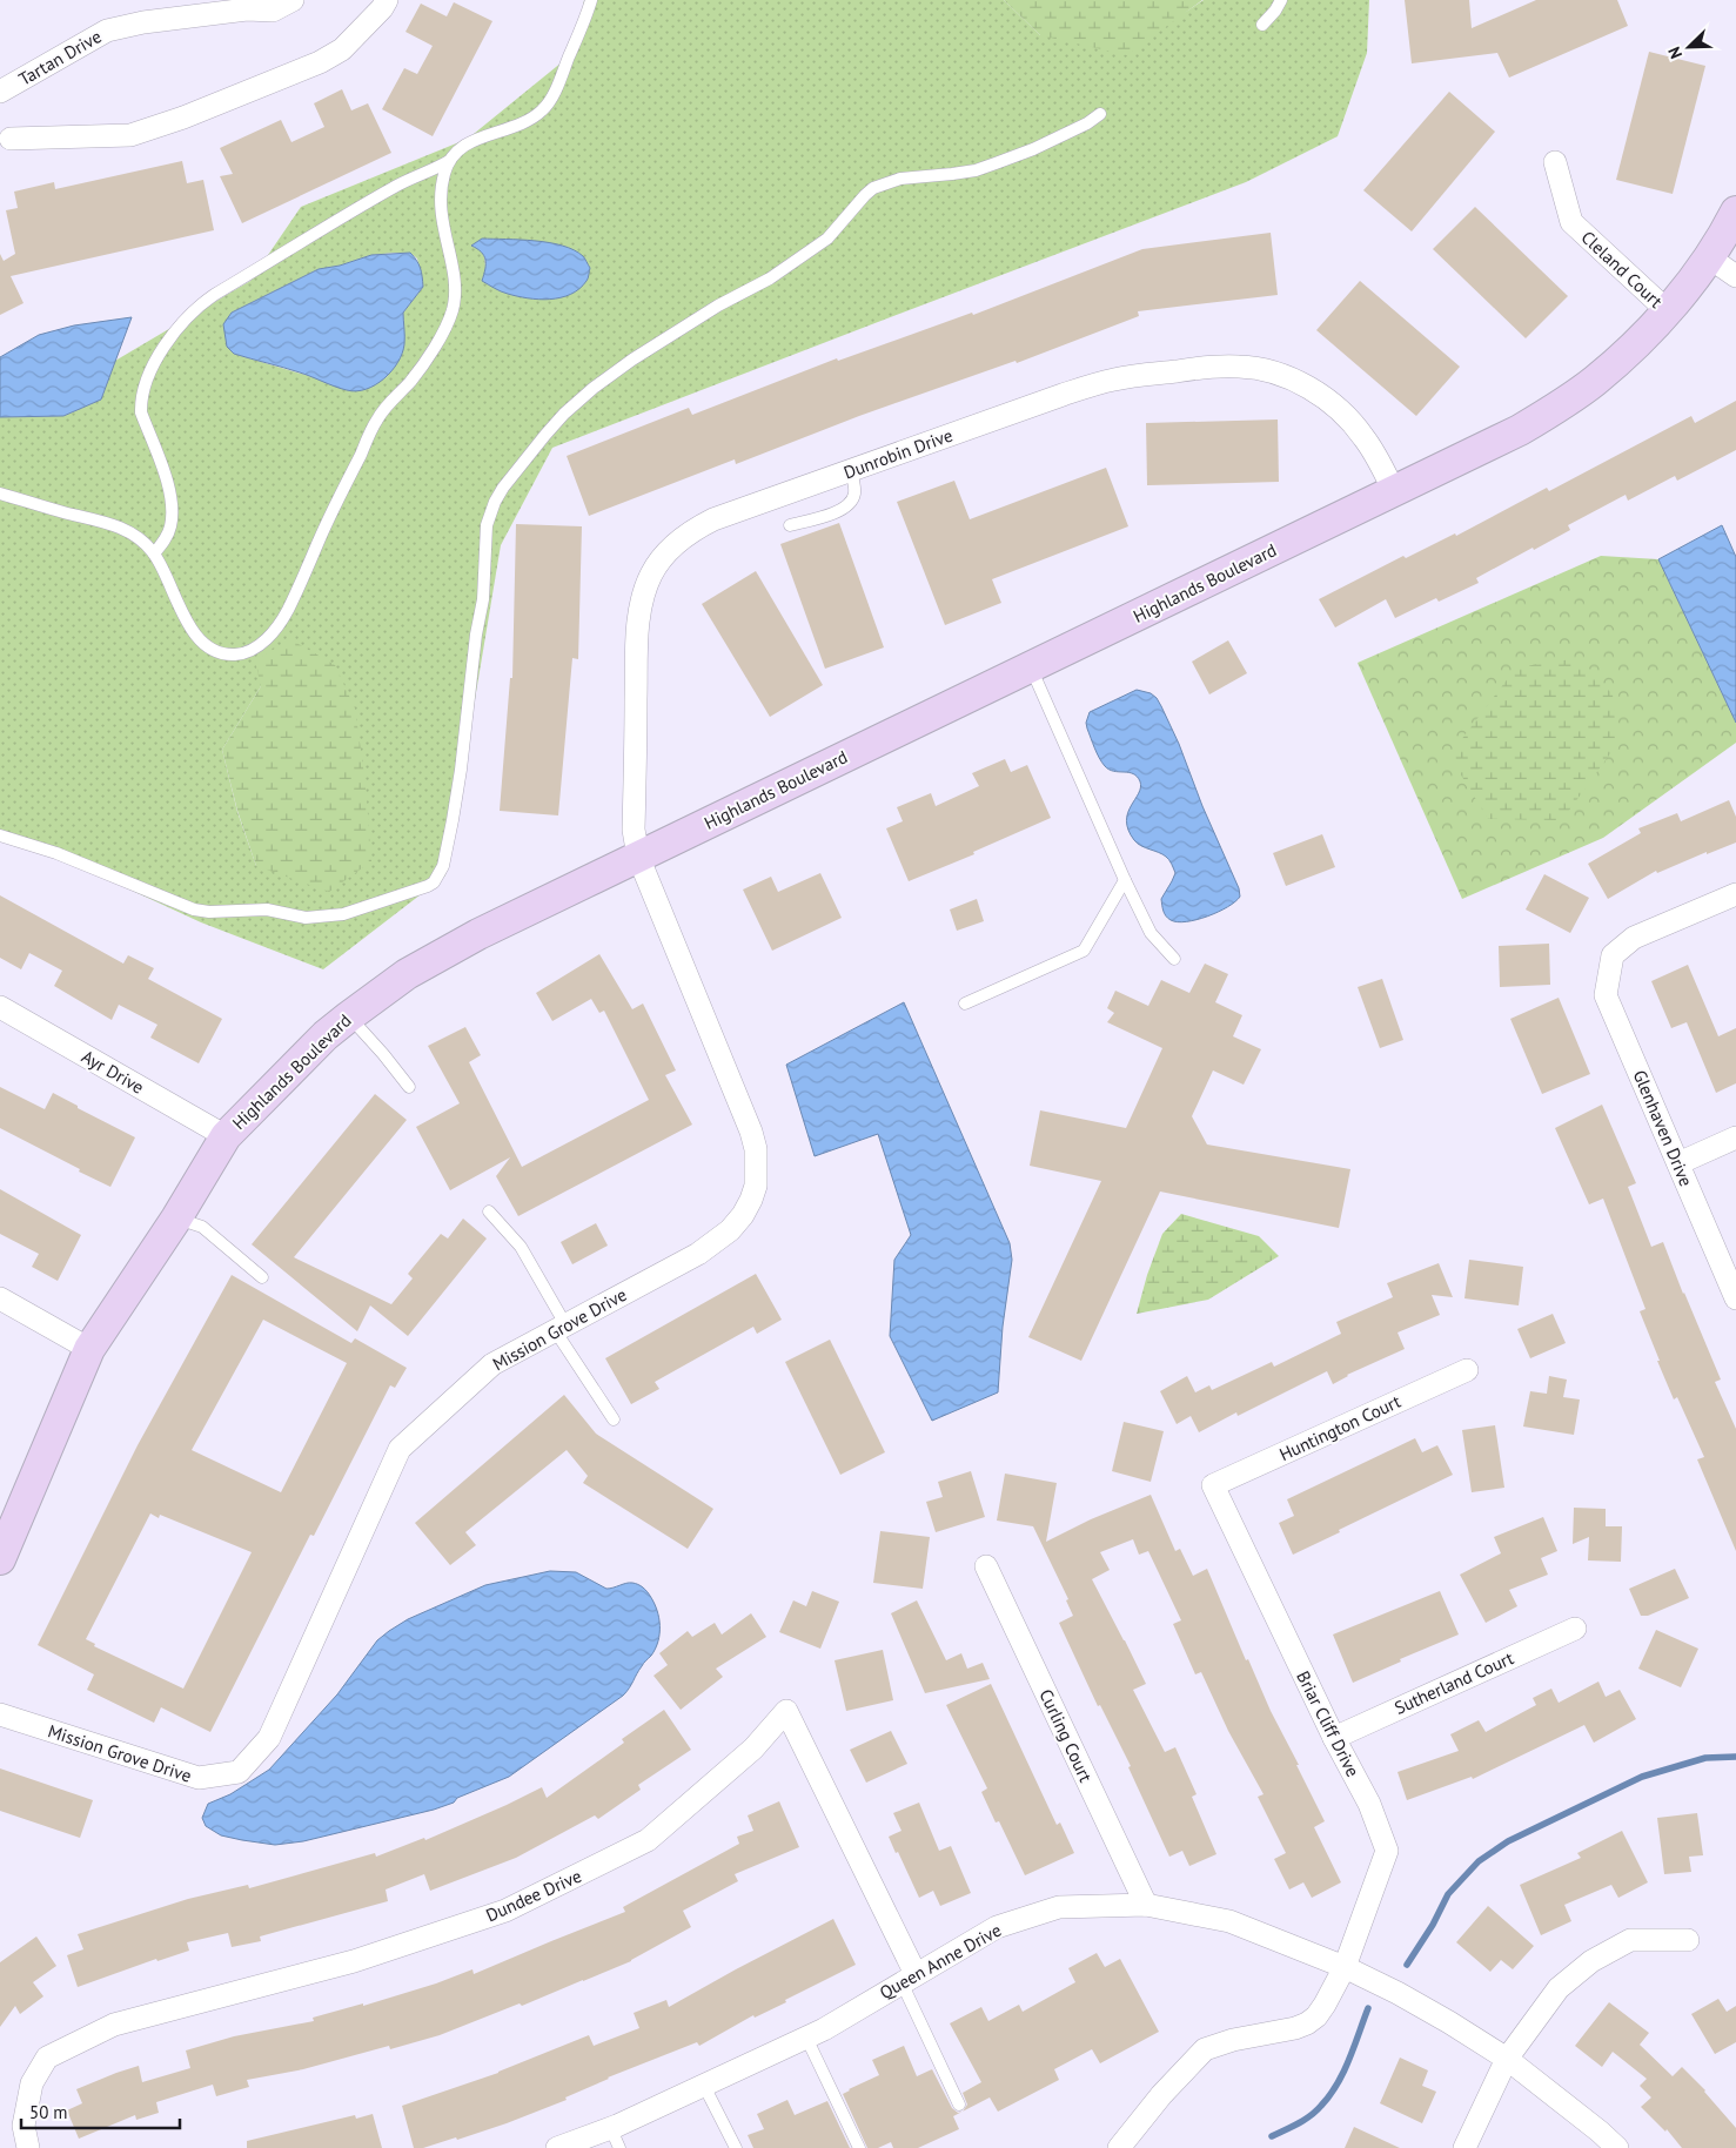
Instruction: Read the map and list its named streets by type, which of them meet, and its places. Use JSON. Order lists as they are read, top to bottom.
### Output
{
  "streets": {
    "street": [
      "Tartan Drive",
      "Cleland Court",
      "Dunrobin Drive",
      "Highlands Boulevard",
      "Ayr Drive",
      "Glenhaven Drive",
      "Mission Grove Drive",
      "Huntington Court",
      "Sutherland Court",
      "Briar Cliff Drive",
      "Curling Court",
      "Dundee Drive",
      "Queen Anne Drive"
    ]
  },
  "crossings": [
    ["Cleland Court", "Highlands Boulevard"],
    ["Dunrobin Drive", "Highlands Boulevard"],
    ["Dunrobin Drive", "Mission Grove Drive"],
    ["Highlands Boulevard", "Ayr Drive"],
    ["Highlands Boulevard", "Mission Grove Drive"],
    ["Huntington Court", "Briar Cliff Drive"],
    ["Sutherland Court", "Briar Cliff Drive"],
    ["Briar Cliff Drive", "Queen Anne Drive"],
    ["Curling Court", "Queen Anne Drive"],
    ["Dundee Drive", "Queen Anne Drive"]
  ],
  "scale_bar": "50 m",
  "north": "bottom left"
}
